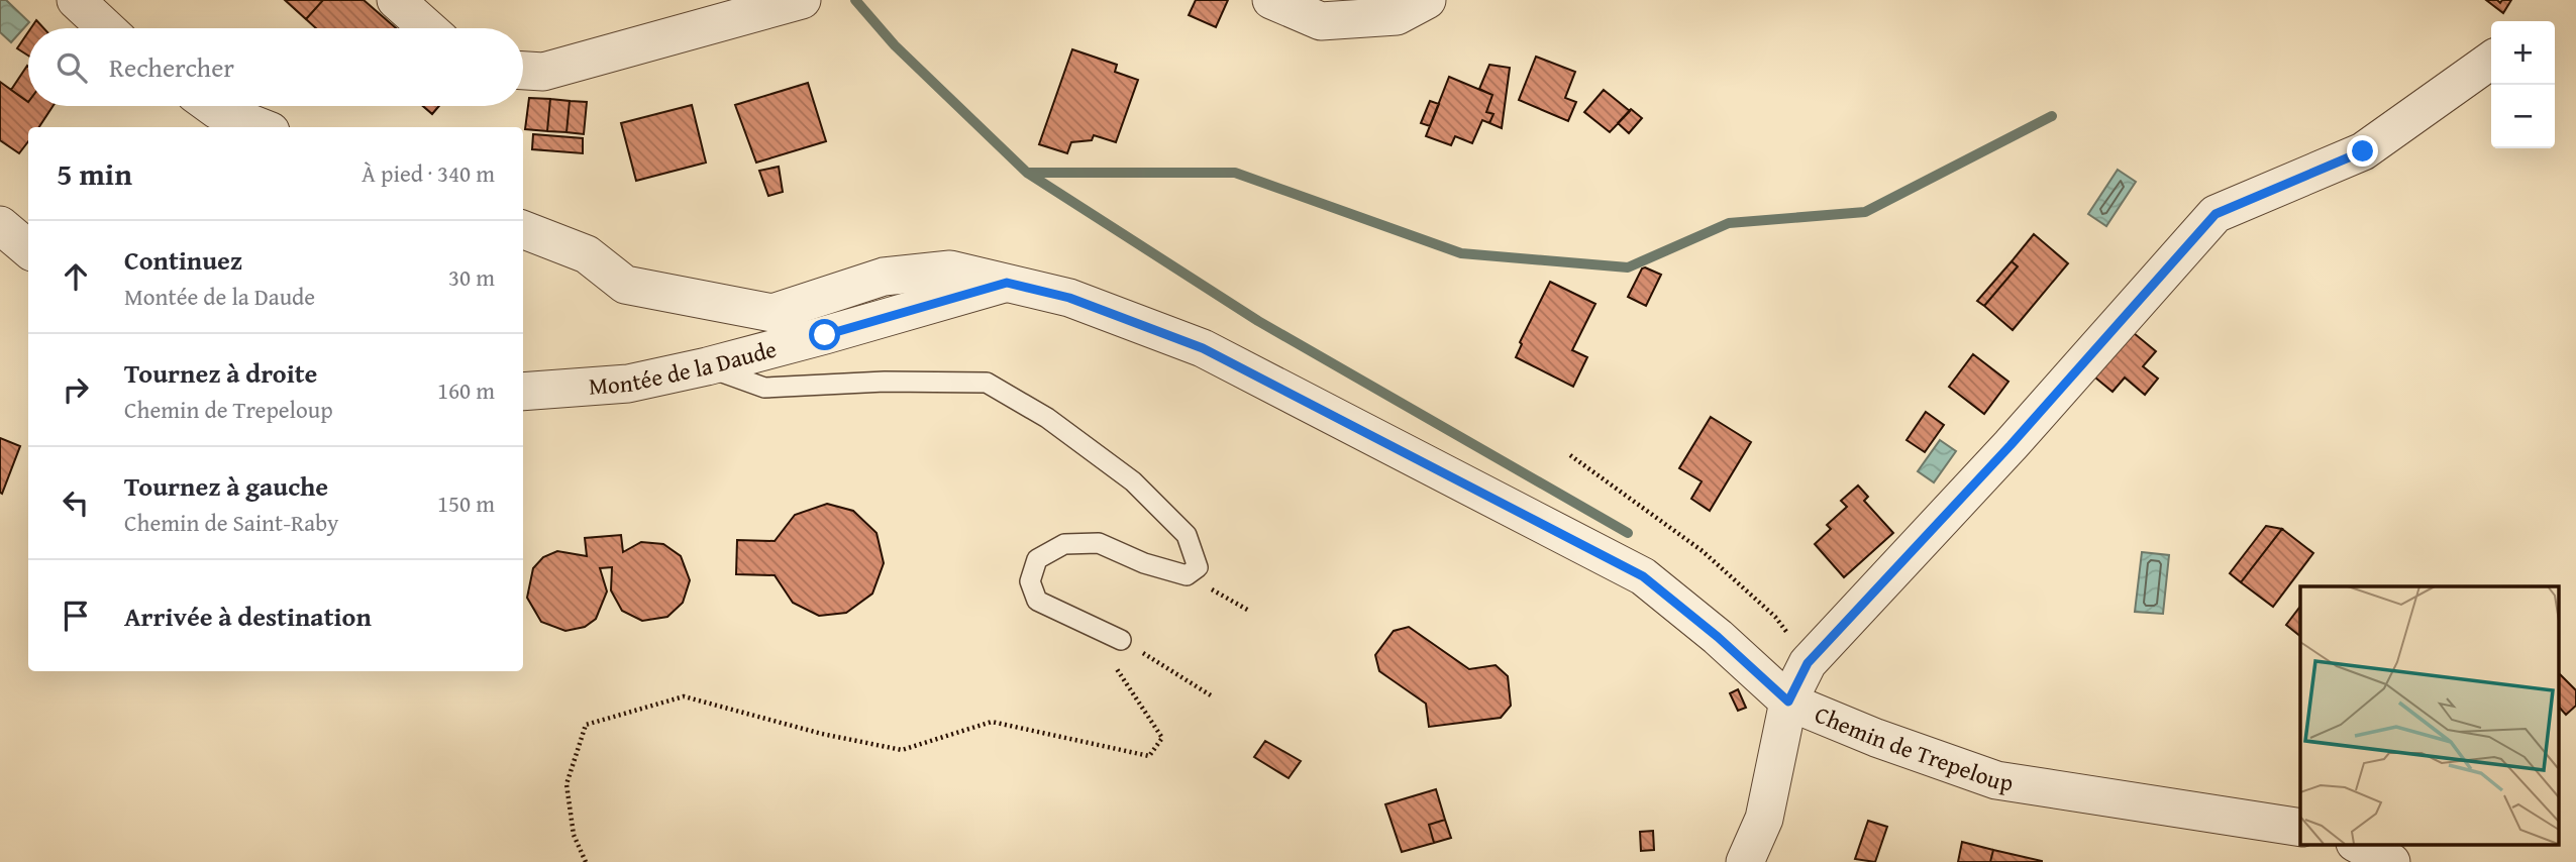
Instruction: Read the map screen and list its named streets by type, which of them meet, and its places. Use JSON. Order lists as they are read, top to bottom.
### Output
{
  "streets": {
    "street": ["Montée de la Daude", "Chemin de Trepeloup"]
  },
  "crossings": [
    ["Montée de la Daude", "Chemin de Trepeloup"]
  ],
  "page": {
    "map_buttons": ["+", "−"],
    "search": "Rechercher",
    "heading": ["5 min", "À pied · 340 m"],
    "list": [
      ["Continuez", "Montée de la Daude", "30 m"],
      ["Tournez à droite", "Chemin de Trepeloup", "160 m"],
      ["Tournez à gauche", "Chemin de Saint-Raby", "150 m"],
      "Arrivée à destination"
    ]
  }
}
